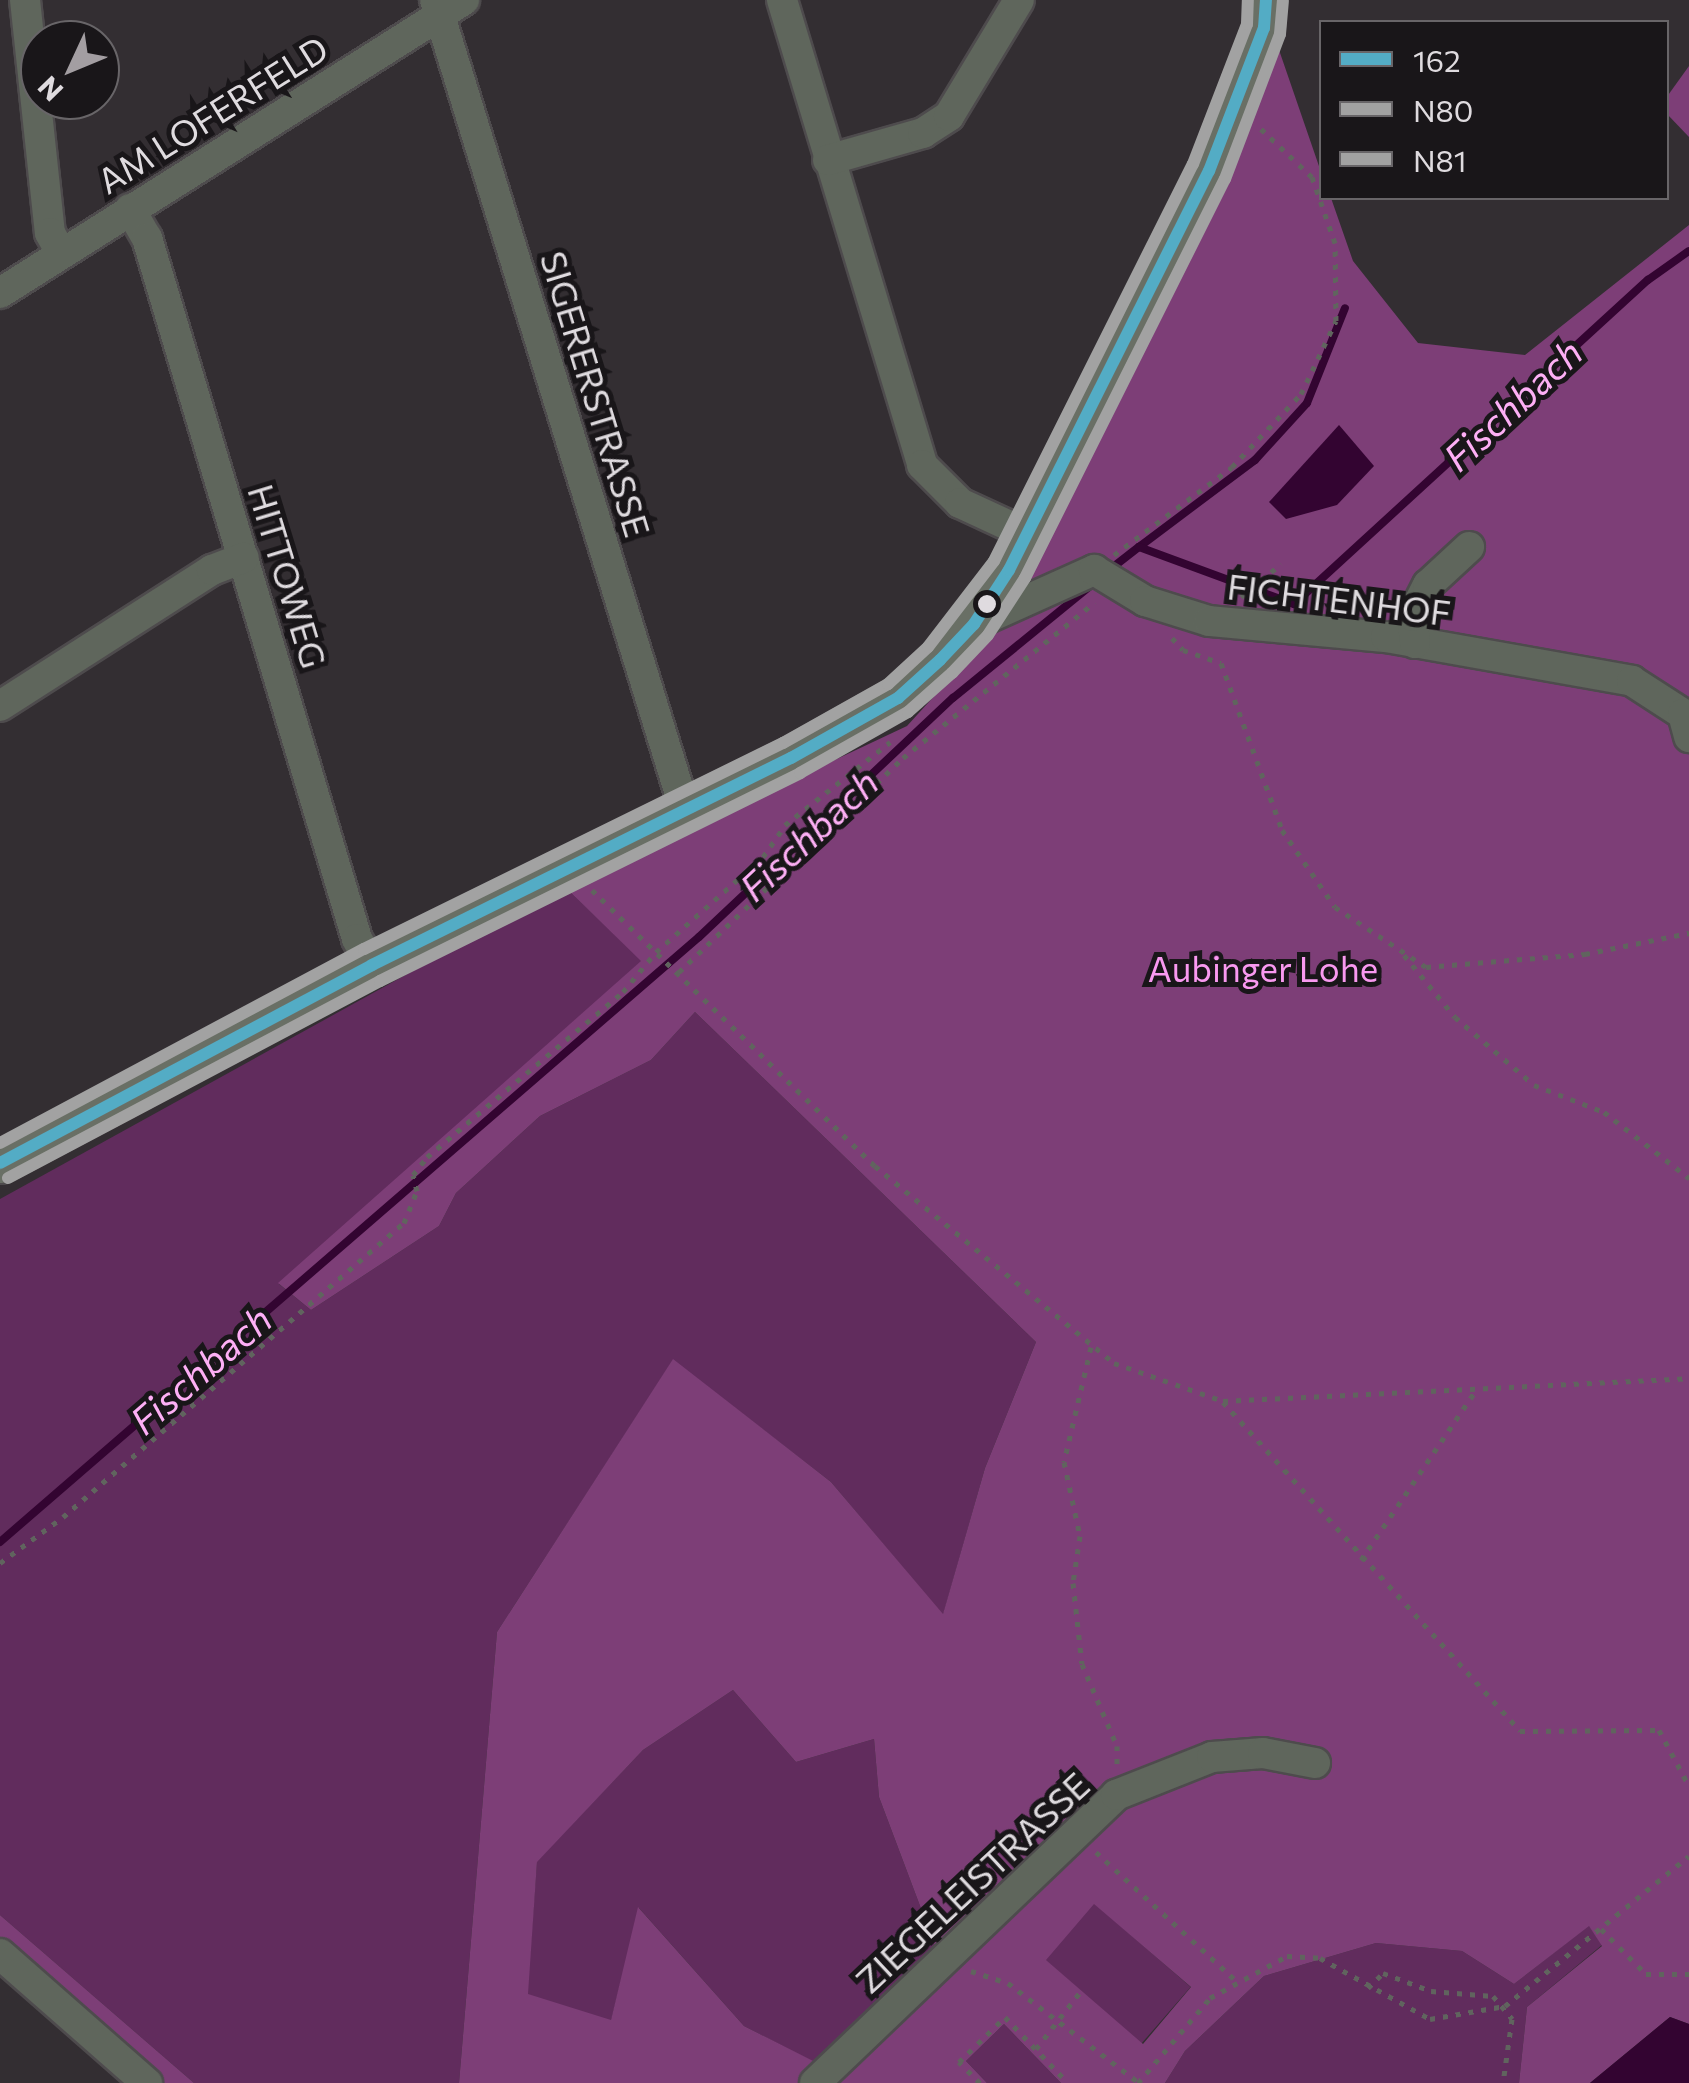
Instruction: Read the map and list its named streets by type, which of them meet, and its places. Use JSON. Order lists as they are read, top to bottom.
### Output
{
  "streets": {
    "street": [
      "AM LOFERFELD",
      "SIGERERSTRASSE",
      "HITTOWEG",
      "FICHTENHOF",
      "ZIEGELEISTRASSE"
    ]
  },
  "crossings": [
    ["AM LOFERFELD", "SIGERERSTRASSE"],
    ["AM LOFERFELD", "HITTOWEG"]
  ],
  "water": ["Fischbach"],
  "parks": ["Aubinger Lohe"],
  "lines": ["transit line 162", "transit line N81", "transit line N80"],
  "legend": ["162", "N80", "N81"],
  "north": "bottom left"
}
